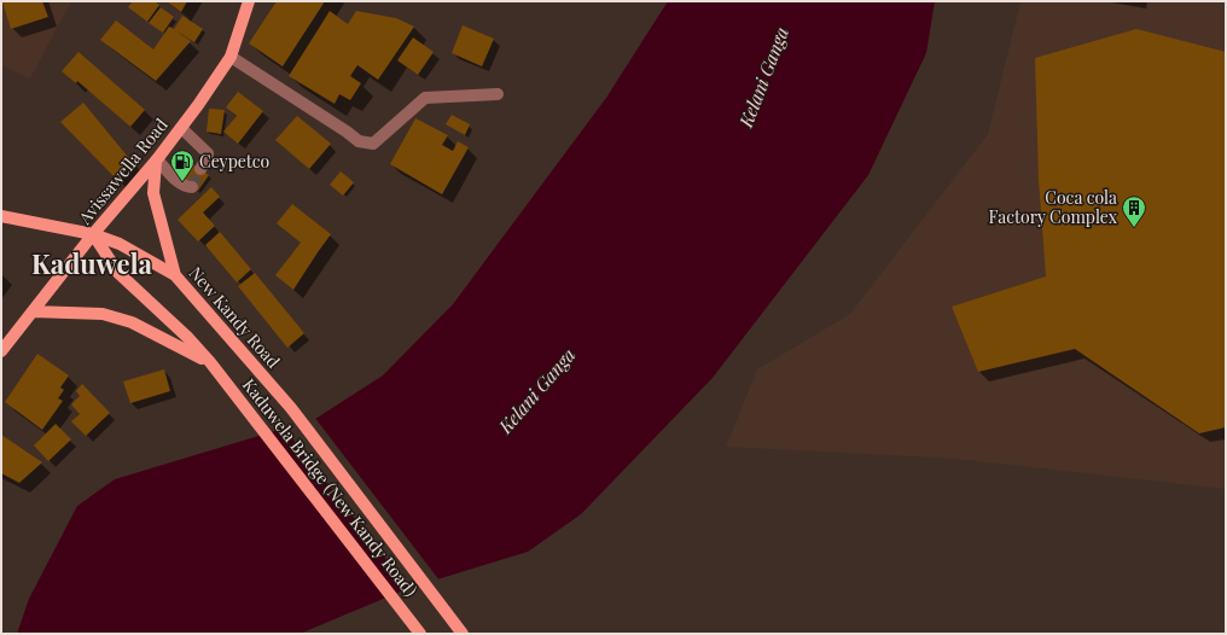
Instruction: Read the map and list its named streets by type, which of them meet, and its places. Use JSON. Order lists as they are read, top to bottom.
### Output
{
  "streets": {
    "main road": ["Avissawella Road", "New Kandy Road", "Kaduwela Bridge (New Kandy Road)"]
  },
  "crossings": [
    ["Avissawella Road", "New Kandy Road"],
    ["New Kandy Road", "Kaduwela Bridge (New Kandy Road)"]
  ],
  "districts": ["Kaduwela"],
  "water": ["Kelani Ganga"],
  "places": {
    "fuel station": ["Ceypetco"],
    "building": ["Coca cola Factory Complex"]
  }
}
